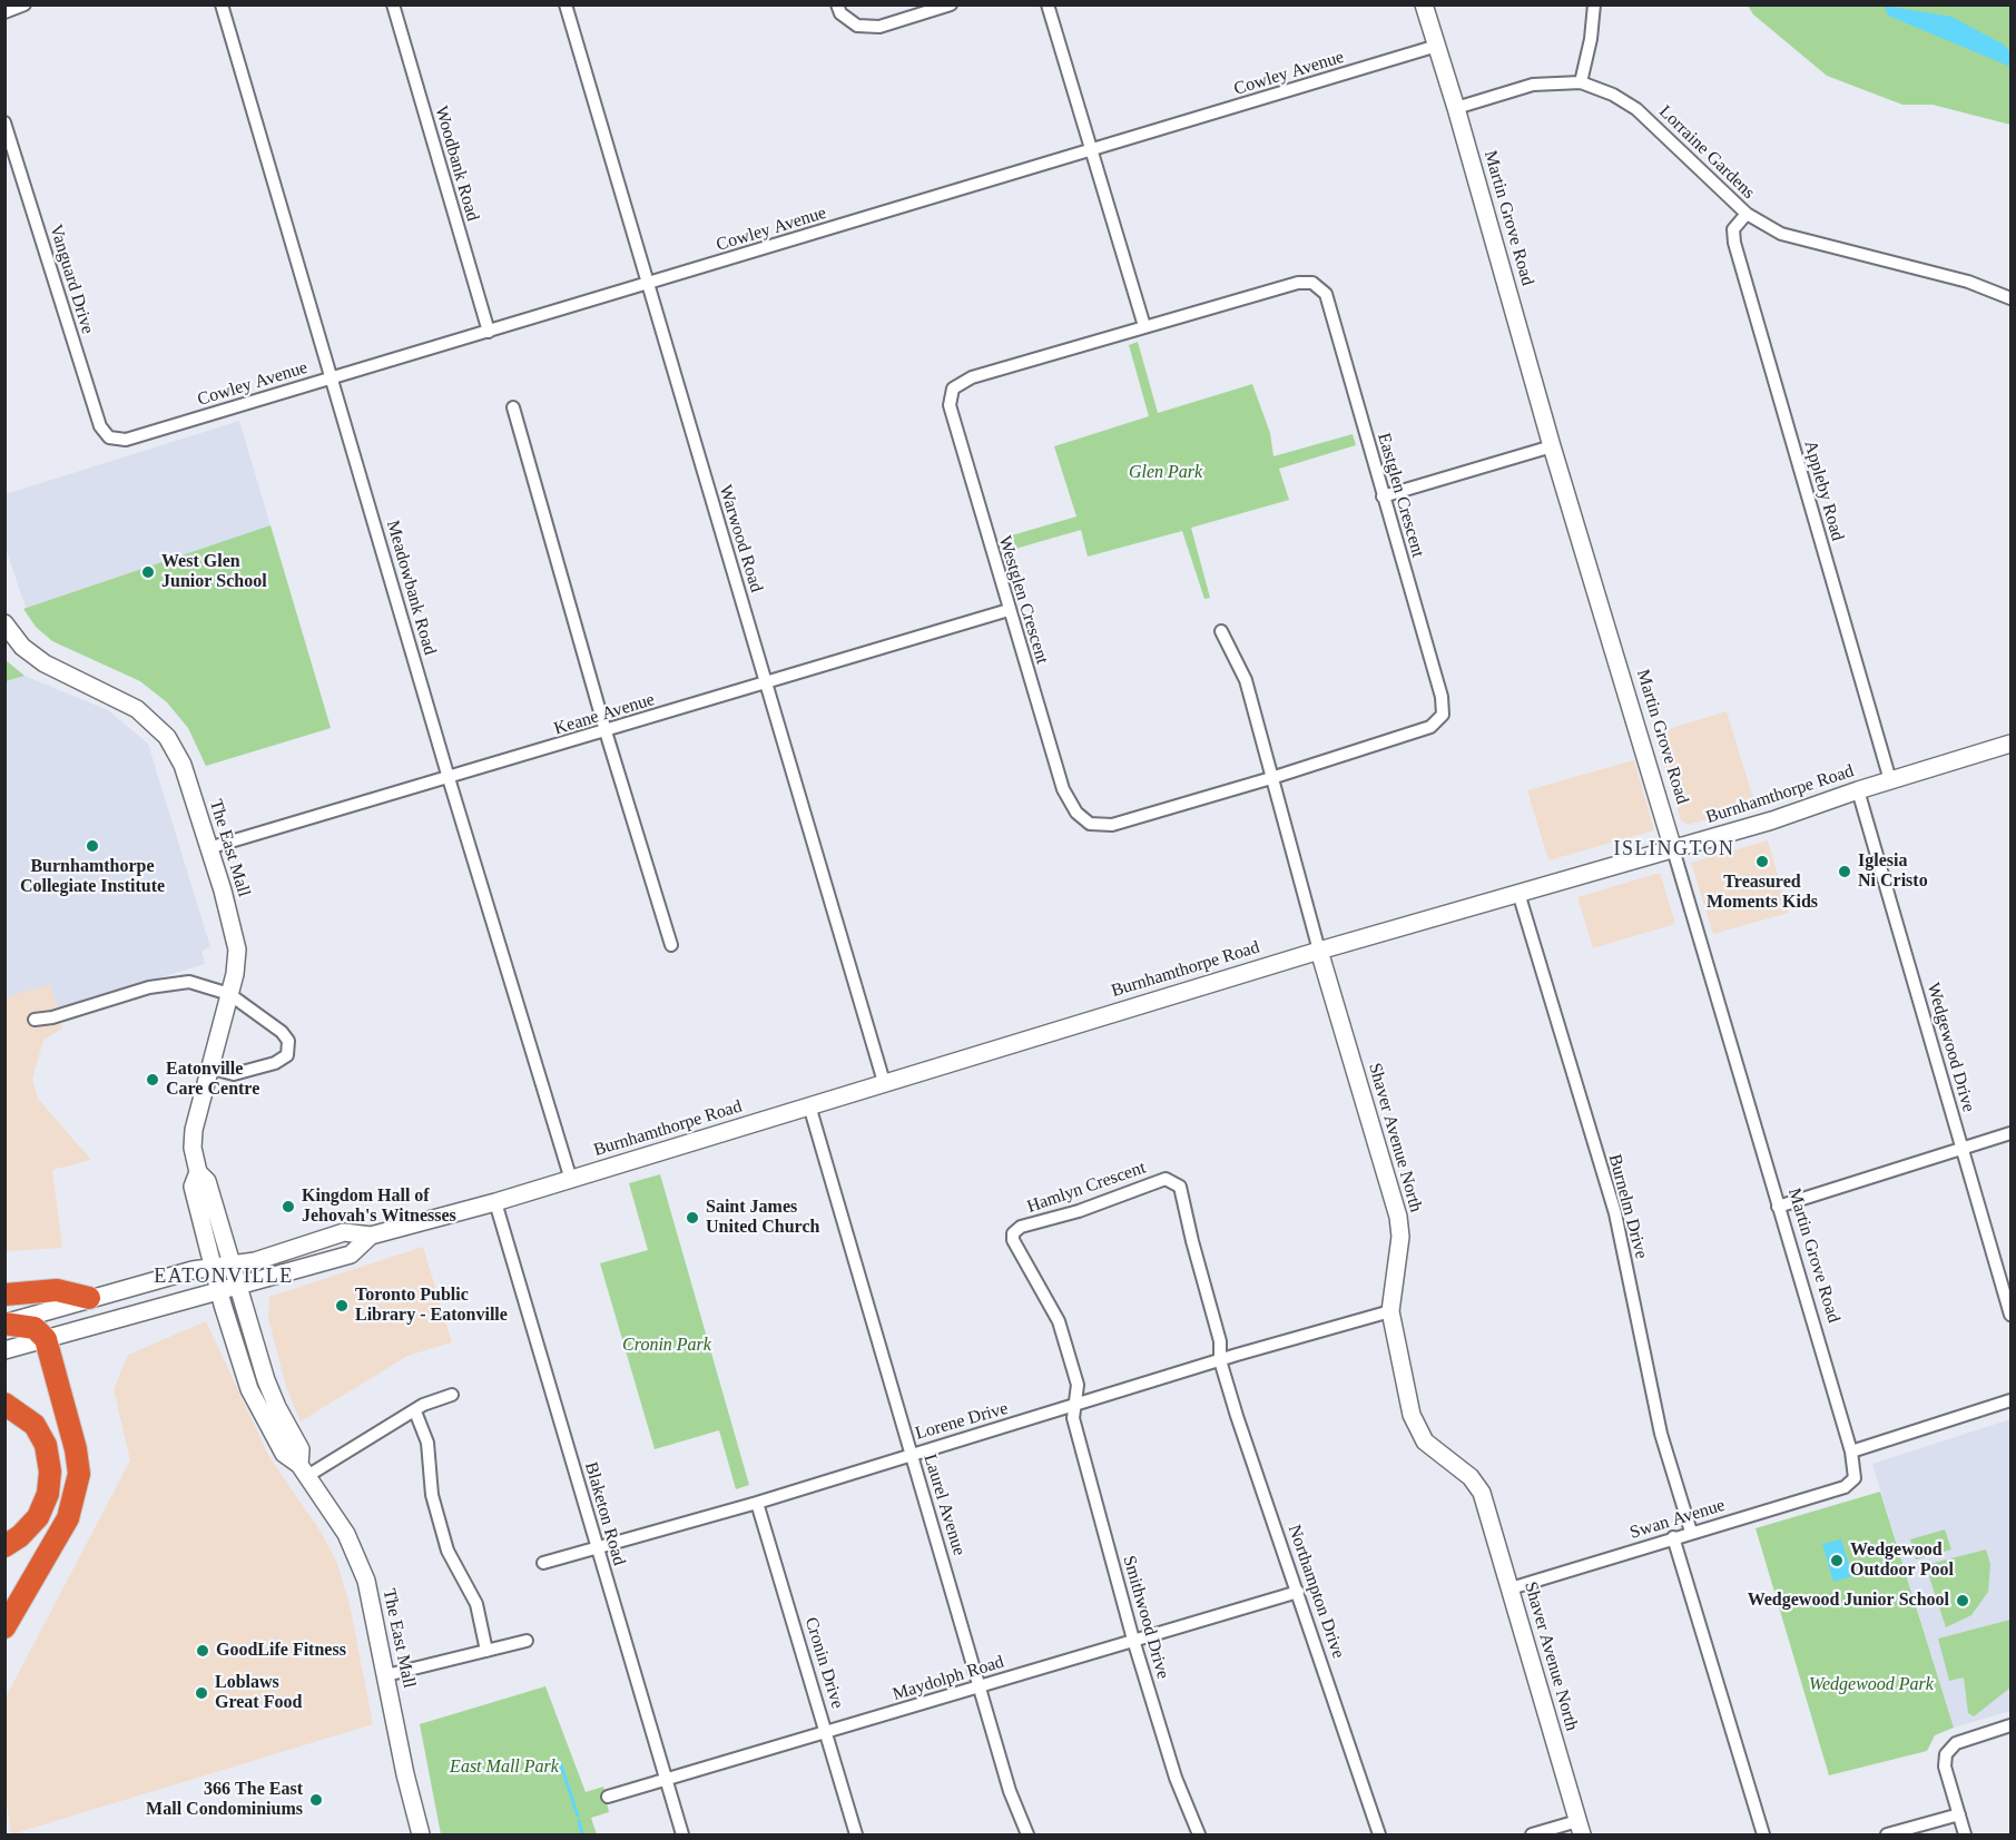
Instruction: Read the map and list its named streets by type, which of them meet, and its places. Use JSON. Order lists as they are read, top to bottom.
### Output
{
  "streets": {
    "main road": [
      "Martin Grove Road",
      "Burnhamthorpe Road",
      "The East Mall",
      "Shaver Avenue North"
    ],
    "street": [
      "Cowley Avenue",
      "Lorraine Gardens",
      "Woodbank Road",
      "Vanguard Drive",
      "Appleby Road",
      "Eastglen Crescent",
      "Warwood Road",
      "Meadowbank Road",
      "Westglen Crescent",
      "Keane Avenue",
      "Wedgewood Drive",
      "Hamlyn Crescent",
      "Burnelm Drive",
      "Lorene Drive",
      "Laurel Avenue",
      "Blaketon Road",
      "Swan Avenue",
      "Northampton Drive",
      "Smithwood Drive",
      "Cronin Drive",
      "Maydolph Road"
    ]
  },
  "crossings": [
    ["Cowley Avenue", "Woodbank Road"],
    ["Cowley Avenue", "Martin Grove Road"],
    ["Cowley Avenue", "Vanguard Drive"],
    ["Cowley Avenue", "Warwood Road"],
    ["Cowley Avenue", "Meadowbank Road"],
    ["Lorraine Gardens", "Martin Grove Road"],
    ["Lorraine Gardens", "Appleby Road"],
    ["Martin Grove Road", "Burnhamthorpe Road"],
    ["Martin Grove Road", "Swan Avenue"],
    ["Appleby Road", "Burnhamthorpe Road"],
    ["Eastglen Crescent", "Westglen Crescent"],
    ["Eastglen Crescent", "Shaver Avenue North"],
    ["Warwood Road", "Keane Avenue"],
    ["Warwood Road", "Burnhamthorpe Road"],
    ["Meadowbank Road", "Keane Avenue"],
    ["Meadowbank Road", "Burnhamthorpe Road"],
    ["Westglen Crescent", "Keane Avenue"],
    ["Westglen Crescent", "Shaver Avenue North"],
    ["Keane Avenue", "The East Mall"],
    ["Burnhamthorpe Road", "The East Mall"],
    ["Burnhamthorpe Road", "Wedgewood Drive"],
    ["Burnhamthorpe Road", "Shaver Avenue North"],
    ["Burnhamthorpe Road", "Burnelm Drive"],
    ["Burnhamthorpe Road", "Laurel Avenue"],
    ["Burnhamthorpe Road", "Blaketon Road"],
    ["Shaver Avenue North", "Lorene Drive"],
    ["Shaver Avenue North", "Swan Avenue"],
    ["Hamlyn Crescent", "Lorene Drive"],
    ["Hamlyn Crescent", "Northampton Drive"],
    ["Hamlyn Crescent", "Smithwood Drive"],
    ["Burnelm Drive", "Swan Avenue"],
    ["Lorene Drive", "Laurel Avenue"],
    ["Lorene Drive", "Blaketon Road"],
    ["Lorene Drive", "Northampton Drive"],
    ["Lorene Drive", "Smithwood Drive"],
    ["Lorene Drive", "Cronin Drive"],
    ["Laurel Avenue", "Maydolph Road"],
    ["Blaketon Road", "Maydolph Road"],
    ["Northampton Drive", "Maydolph Road"],
    ["Smithwood Drive", "Maydolph Road"],
    ["Cronin Drive", "Maydolph Road"]
  ],
  "districts": ["ISLINGTON", "EATONVILLE"],
  "parks": [
    "Glen Park",
    "Cronin Park",
    "Wedgewood Park",
    "East Mall Park"
  ],
  "places": [
    "West Glen Junior School",
    "Burnhamthorpe Collegiate Institute",
    "Treasured Moments Kids",
    "Iglesia Ni Cristo",
    "Eatonville Care Centre",
    "Kingdom Hall of Jehovah's Witnesses",
    "Saint James United Church",
    "Toronto Public Library - Eatonville",
    "Wedgewood Outdoor Pool",
    "Wedgewood Junior School",
    "GoodLife Fitness",
    "Loblaws Great Food",
    "366 The East Mall Condominiums"
  ]
}
